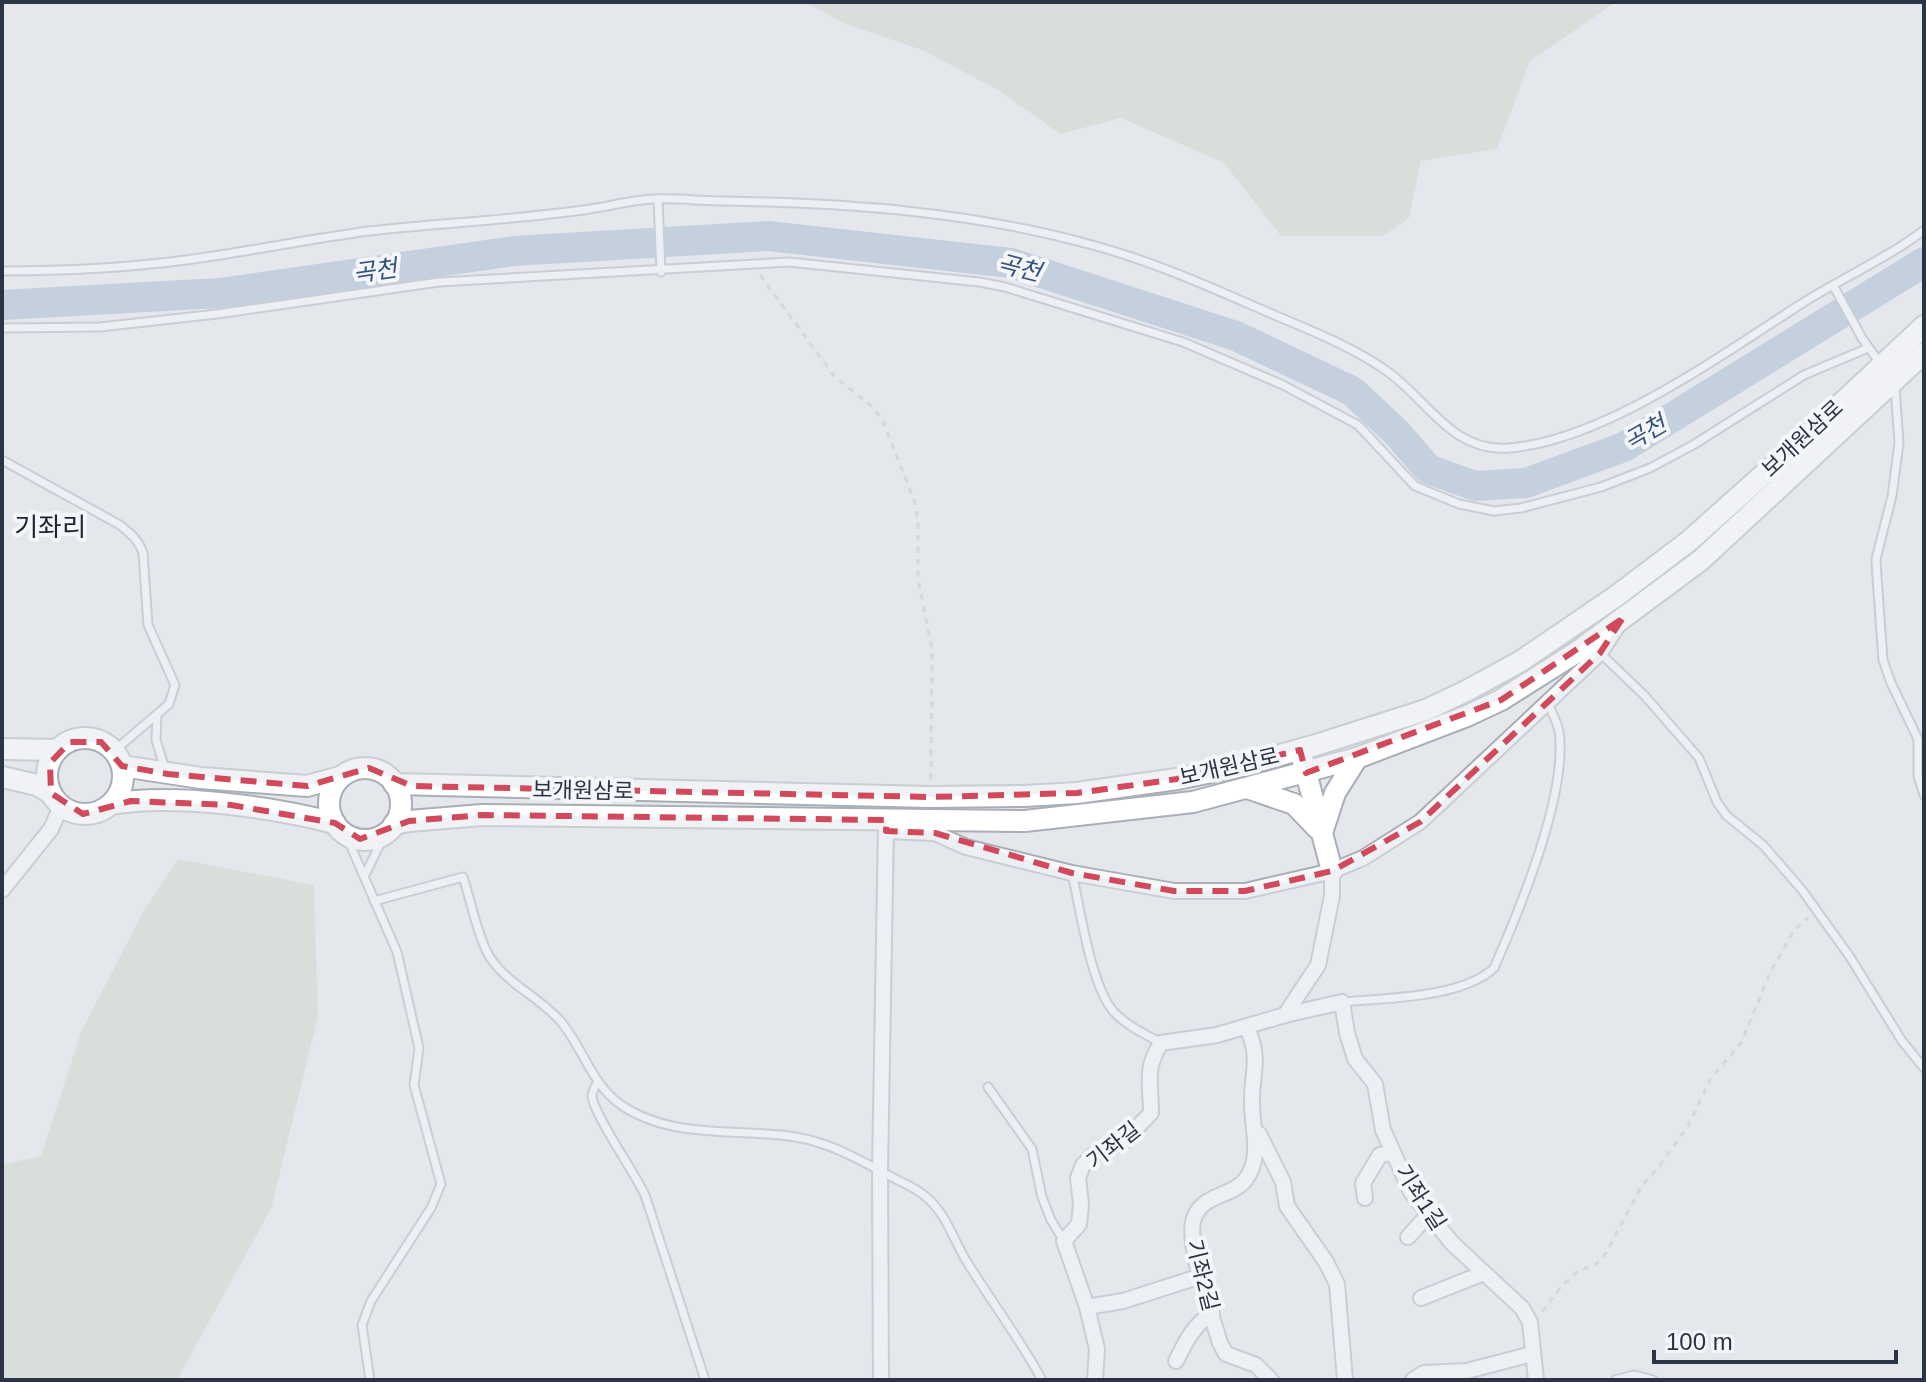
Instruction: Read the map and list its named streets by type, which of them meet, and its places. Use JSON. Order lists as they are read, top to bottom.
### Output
{
  "streets": {
    "main road": ["보개원삼로"],
    "street": ["기좌길", "기좌1길", "기좌2길"]
  },
  "districts": ["기좌리"],
  "water": ["곡천"],
  "scale_bar": "100 m"
}
